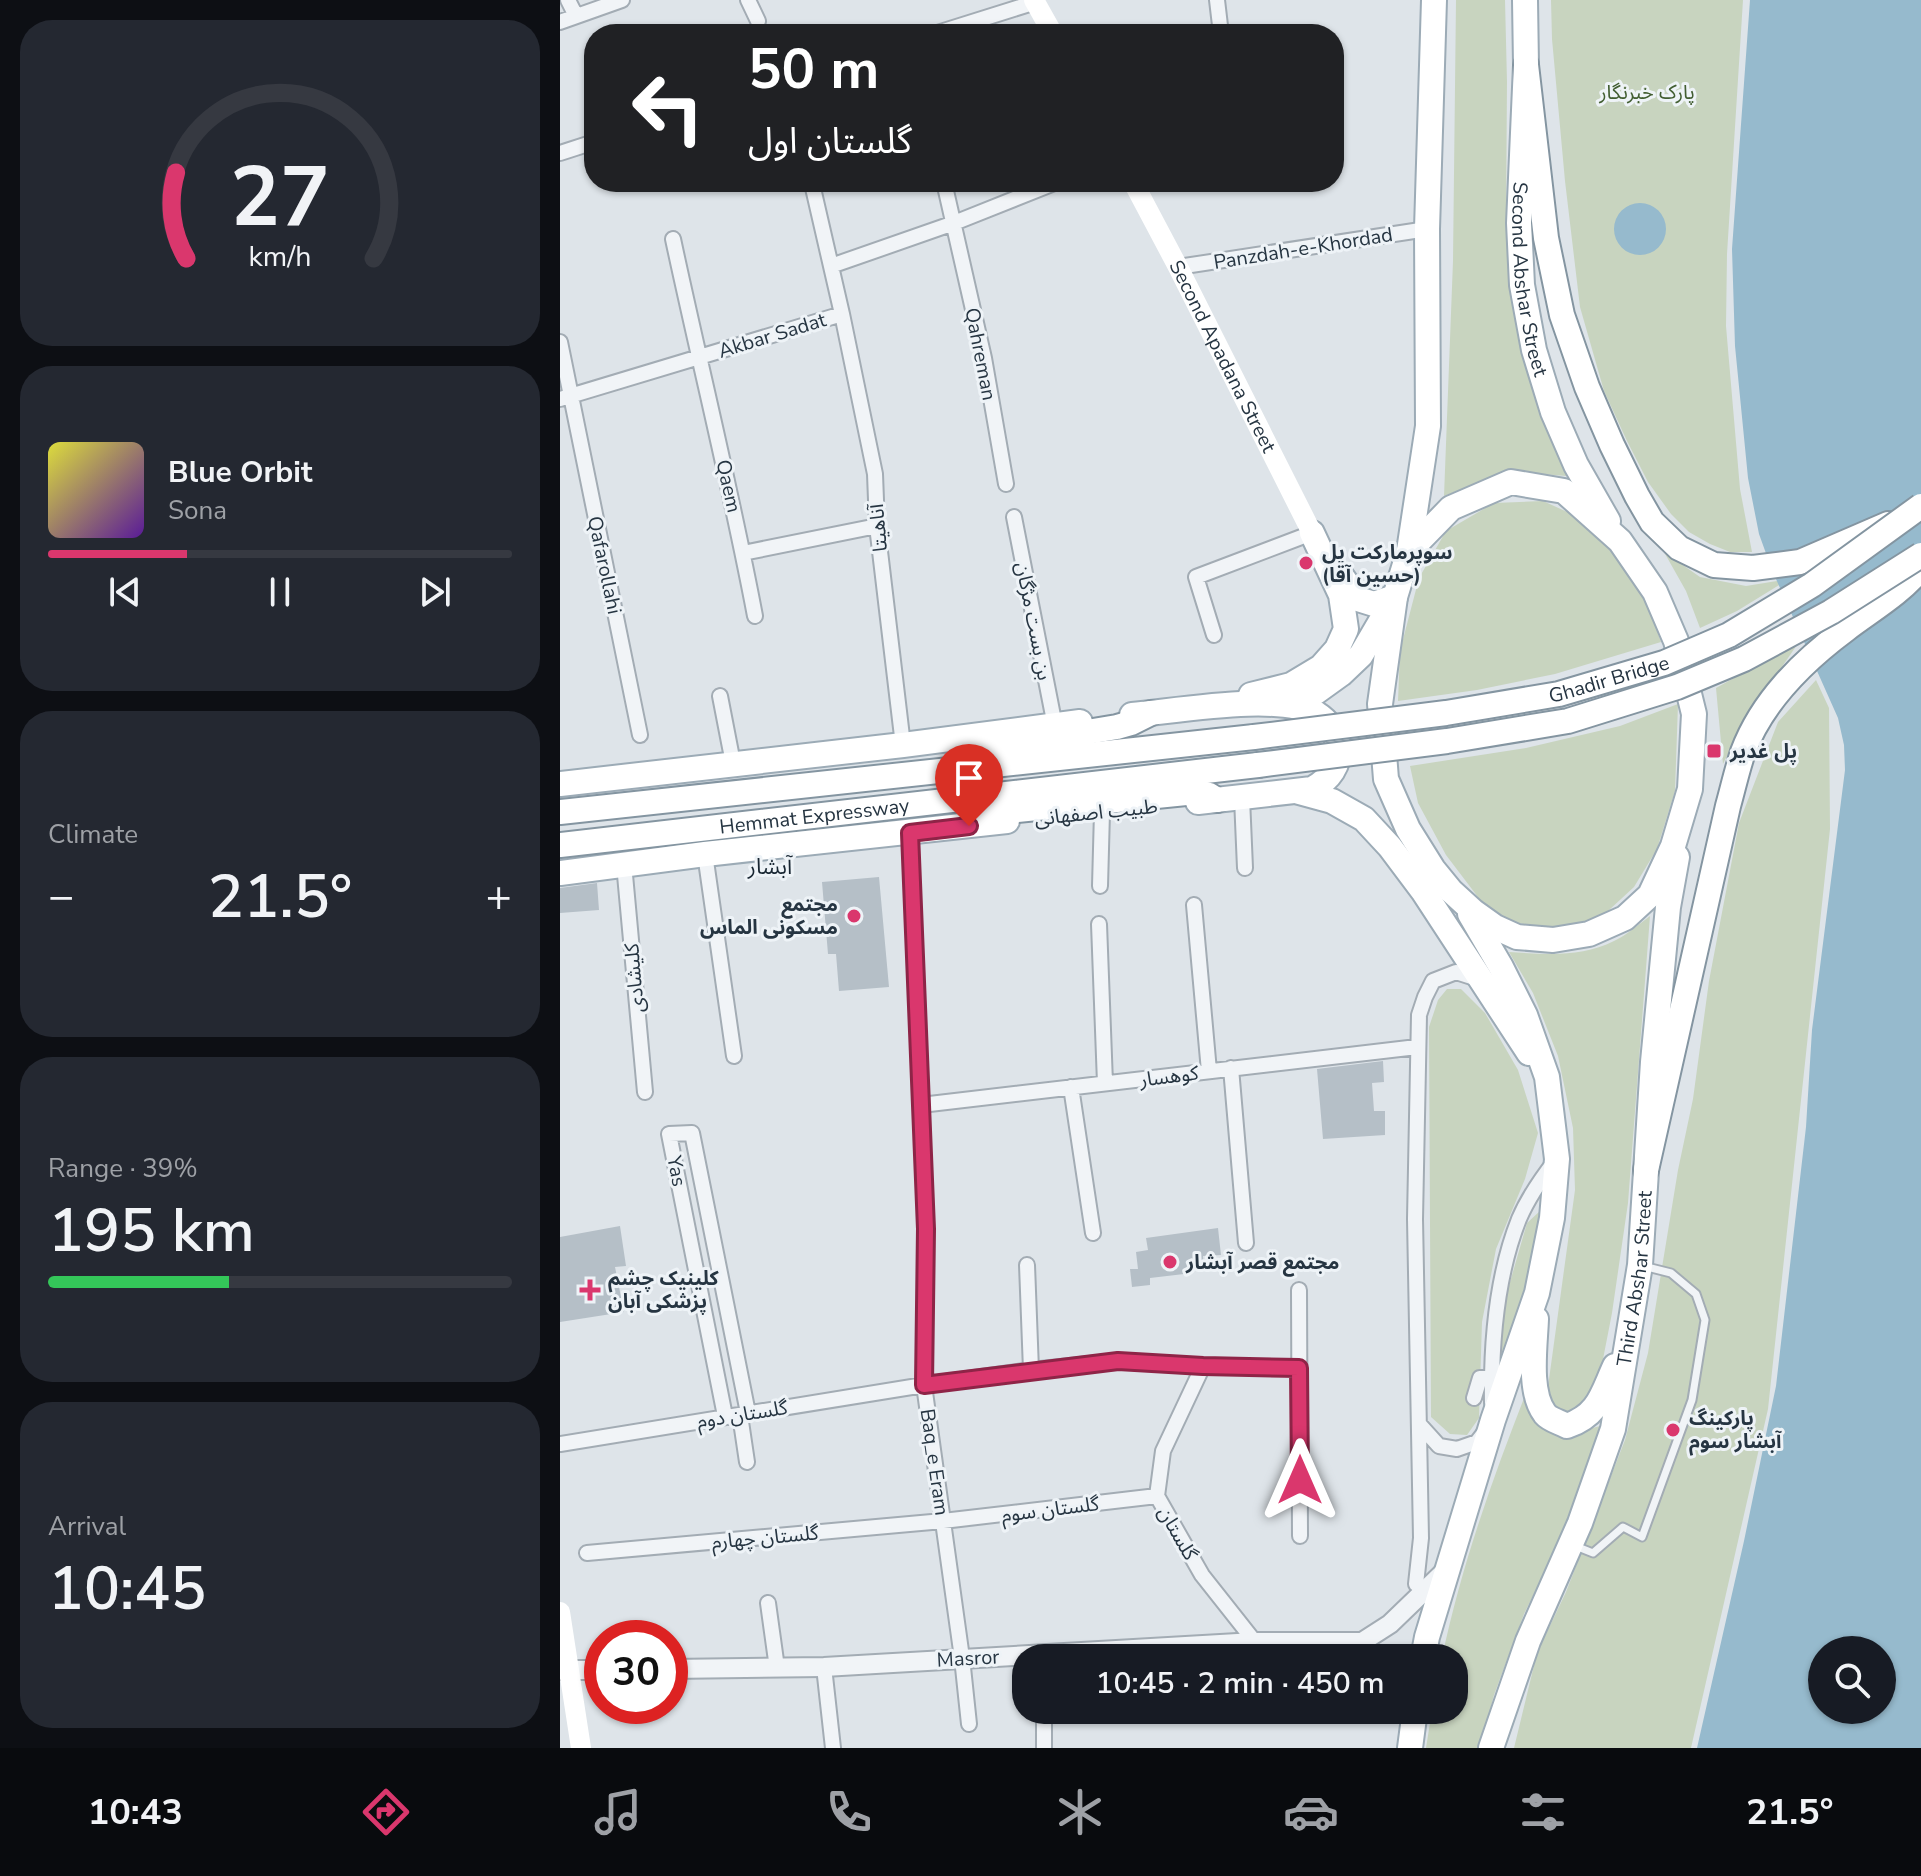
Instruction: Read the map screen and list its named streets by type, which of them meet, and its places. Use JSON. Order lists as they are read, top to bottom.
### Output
{
  "streets": {
    "main road": [
      "Second Abshar Street",
      "Second Apadana Street",
      "Ghadir Bridge",
      "طبیب اصفهانی",
      "Hemmat Expressway",
      "Third Abshar Street"
    ],
    "street": [
      "Panzdah-e-Khordad",
      "Akbar Sadat",
      "Qahreman",
      "Qaem",
      "آناهیتا",
      "Qafarollahi",
      "بن بست مژگان",
      "کلیشادی",
      "کوهسار",
      "Yas",
      "گلستان دوم",
      "Baq_e Eram",
      "گلستان سوم",
      "گلستان",
      "گلستان چهارم",
      "Masror"
    ]
  },
  "crossings": [
    ["Panzdah-e-Khordad", "Second Apadana Street"],
    ["Akbar Sadat", "Qaem"],
    ["Akbar Sadat", "آناهیتا"],
    ["Akbar Sadat", "Qafarollahi"],
    ["Ghadir Bridge", "Hemmat Expressway"],
    ["طبیب اصفهانی", "کلیشادی"],
    ["طبیب اصفهانی", "Baq_e Eram"],
    ["کوهسار", "Baq_e Eram"],
    ["Yas", "گلستان دوم"],
    ["گلستان دوم", "Baq_e Eram"],
    ["گلستان دوم", "گلستان"],
    ["Baq_e Eram", "گلستان سوم"],
    ["Baq_e Eram", "گلستان چهارم"],
    ["Baq_e Eram", "Masror"],
    ["گلستان سوم", "گلستان"],
    ["گلستان سوم", "گلستان چهارم"],
    ["گلستان", "Masror"]
  ],
  "districts": ["آبشار"],
  "parks": ["پارک خبرنگار"],
  "places": {
    "other": [
      "سوپرمارکت پل (حسین آقا)",
      "مجتمع مسکونی الماس",
      "مجتمع قصر آبشار",
      "پارکینگ آبشار سوم"
    ],
    "transit": ["پل غدیر"],
    "health": ["کلینیک چشم پزشکی آبان"]
  },
  "page": {
    "turn": ["50 m", "گلستان اول"],
    "song": ["Blue Orbit", "Sona"],
    "tile": [
      "Climate",
      ["Range · 39%", "195 km"],
      ["Arrival", "10:45"]
    ],
    "heat": ["−", "21.5°", "+"],
    "limit": "30",
    "trip": "10:45 · 2 min · 450 m",
    "tabs": ["10:43", "21.5°"],
    "gauge": ["27", "km/h"]
  }
}
